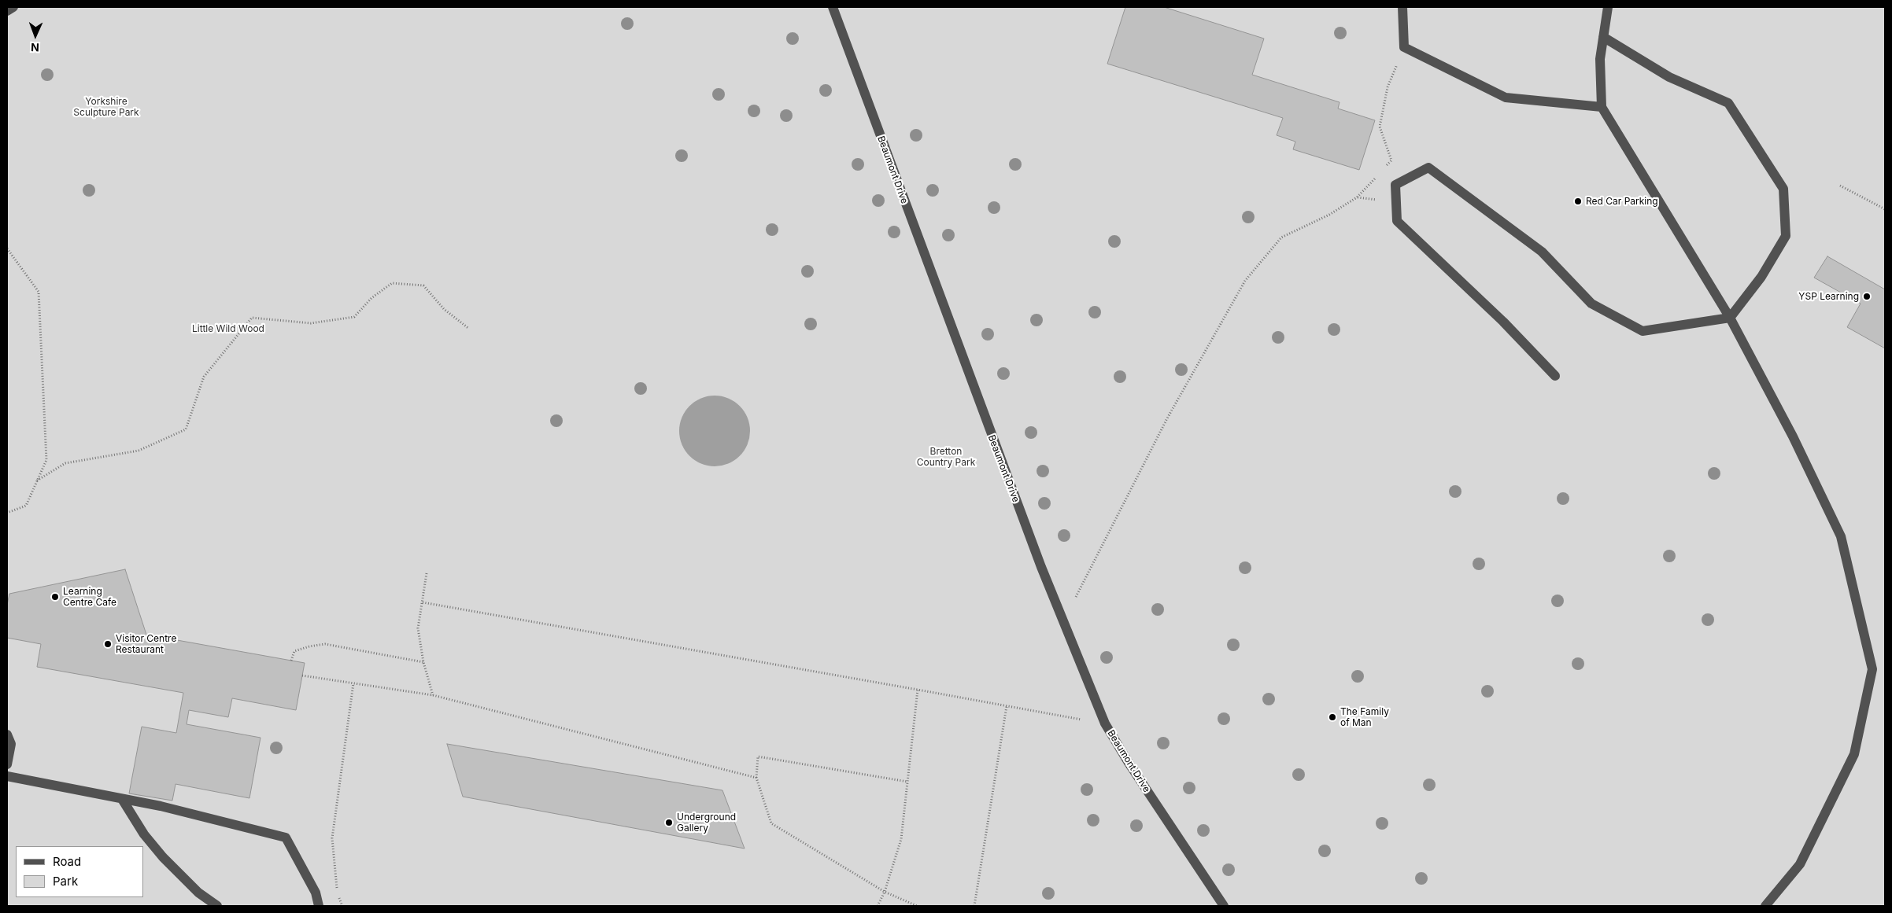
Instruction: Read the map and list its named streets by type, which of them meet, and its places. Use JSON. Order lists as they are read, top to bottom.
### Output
{
  "streets": {
    "lane": ["Beaumont Drive"]
  },
  "parks": ["Yorkshire Sculpture Park", "Little Wild Wood", "Bretton Country Park"],
  "places": [
    "Red Car Parking",
    "YSP Learning",
    "Learning Centre Cafe",
    "Visitor Centre Restaurant",
    "The Family of Man",
    "Underground Gallery"
  ],
  "legend": ["Road", "Park"],
  "north": "bottom"
}
